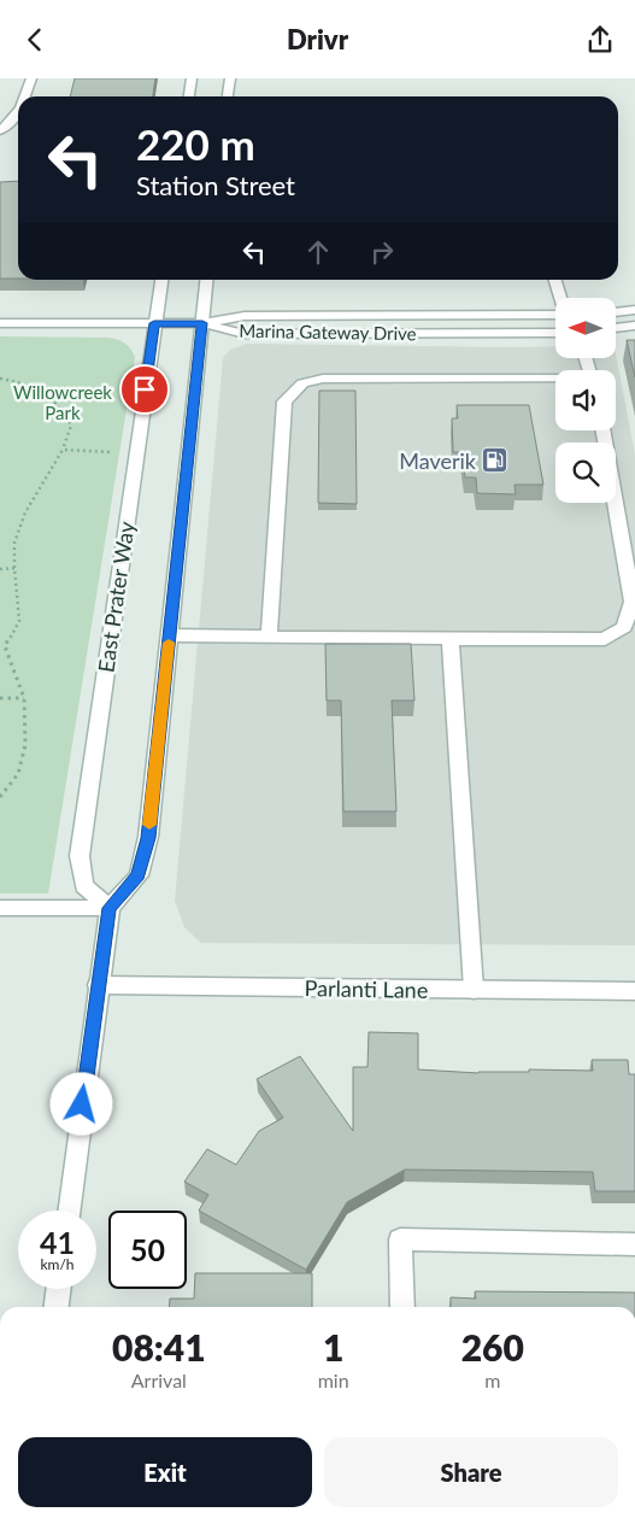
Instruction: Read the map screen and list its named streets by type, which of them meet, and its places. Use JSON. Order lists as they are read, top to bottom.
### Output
{
  "streets": {
    "main road": ["Marina Gateway Drive", "East Prater Way", "Parlanti Lane"]
  },
  "parks": ["Willowcreek Park"],
  "places": {
    "fuel station": ["Maverik"]
  },
  "north": "left",
  "page": {
    "header": "Drivr",
    "turn": ["220 m", "Station Street"],
    "speed": "41 km/h",
    "limit": "50",
    "eta": [
      "08:41",
      "Arrival",
      "1",
      "min",
      "260",
      "m"
    ],
    "buttons": ["Exit", "Share"]
  }
}
